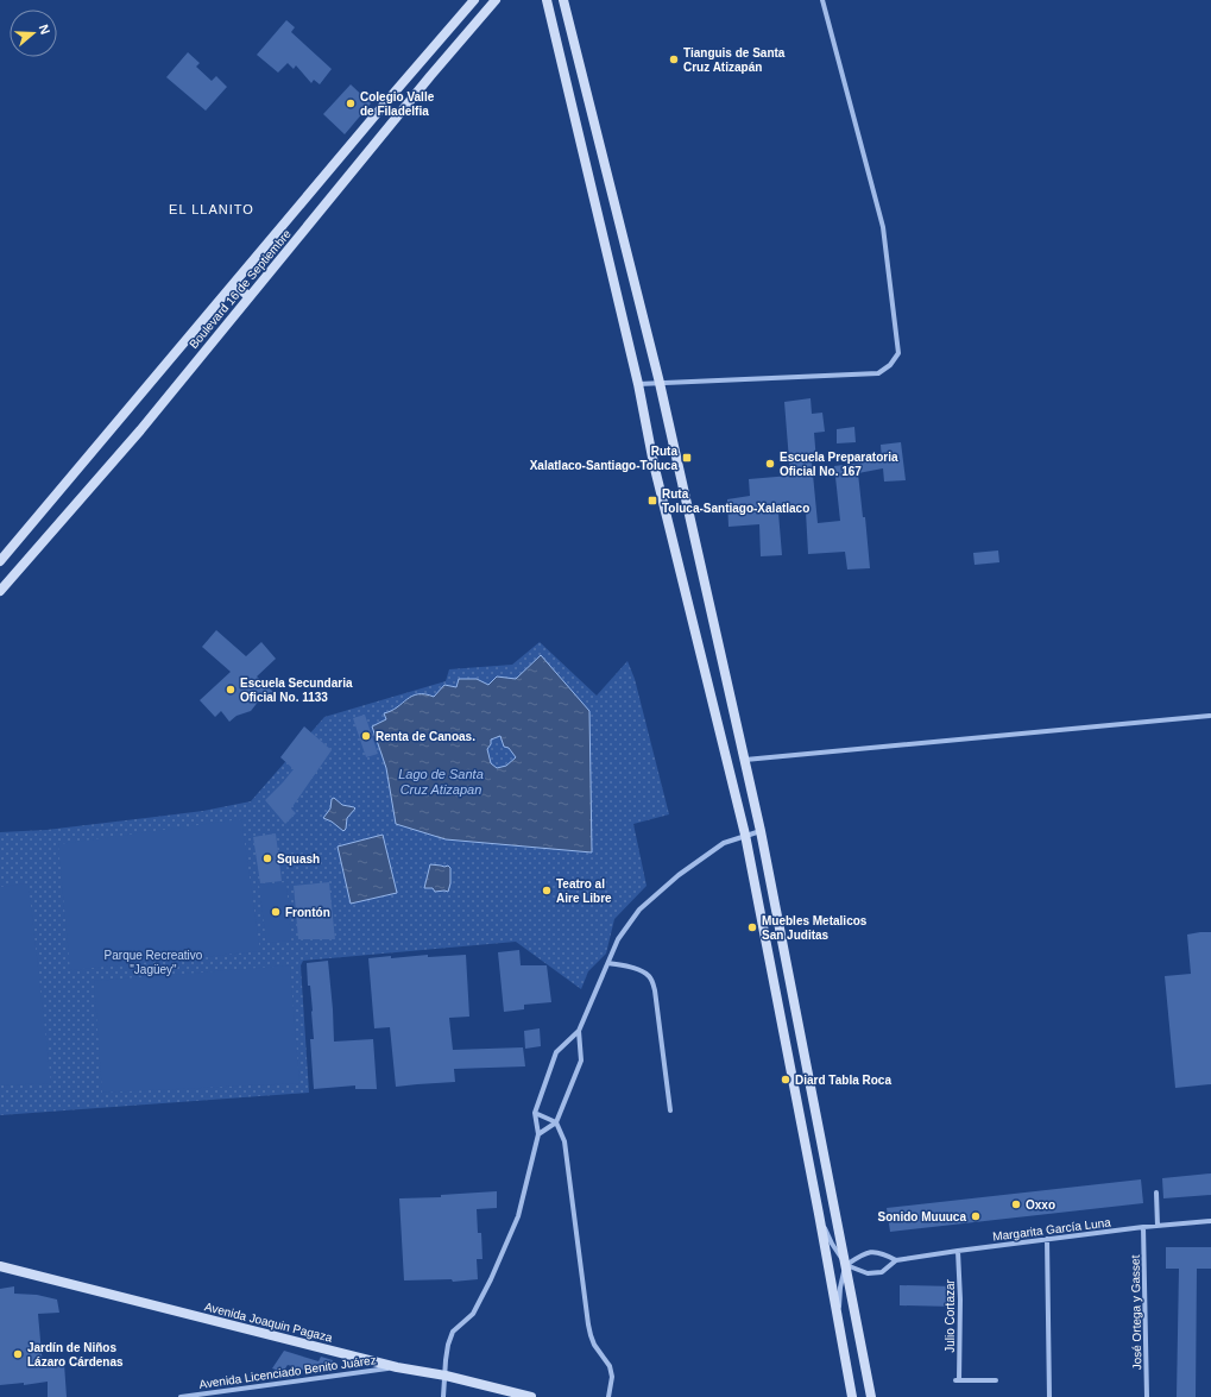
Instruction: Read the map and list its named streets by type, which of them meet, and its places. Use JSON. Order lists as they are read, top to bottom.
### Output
{
  "streets": {
    "main road": ["Boulevard 16 de Septiembre", "Avenida Joaquin Pagaza"],
    "street": [
      "Margarita García Luna",
      "José Ortega y Gasset",
      "Julio Cortazar",
      "Avenida Licenciado Benito Juárez"
    ]
  },
  "crossings": [
    ["Margarita García Luna", "José Ortega y Gasset"],
    ["Margarita García Luna", "Julio Cortazar"],
    ["Avenida Joaquin Pagaza", "Avenida Licenciado Benito Juárez"]
  ],
  "districts": ["EL LLANITO"],
  "water": ["Lago de Santa Cruz Atizapan"],
  "parks": ["Parque Recreativo \"Jagüey\""],
  "places": {
    "other": [
      "Tianguis de Santa Cruz Atizapán",
      "Colegio Valle de Filadelfia",
      "Escuela Preparatoria Oficial No. 167",
      "Escuela Secundaria Oficial No. 1133",
      "Renta de Canoas.",
      "Squash",
      "Teatro al Aire Libre",
      "Frontón",
      "Muebles Metalicos San Juditas",
      "Diard Tabla Roca",
      "Oxxo",
      "Sonido Muuuca",
      "Jardín de Niños Lázaro Cárdenas"
    ],
    "transit": ["Ruta Xalatlaco-Santiago-Toluca", "Ruta Toluca-Santiago-Xalatlaco"]
  },
  "north": "right"
}
